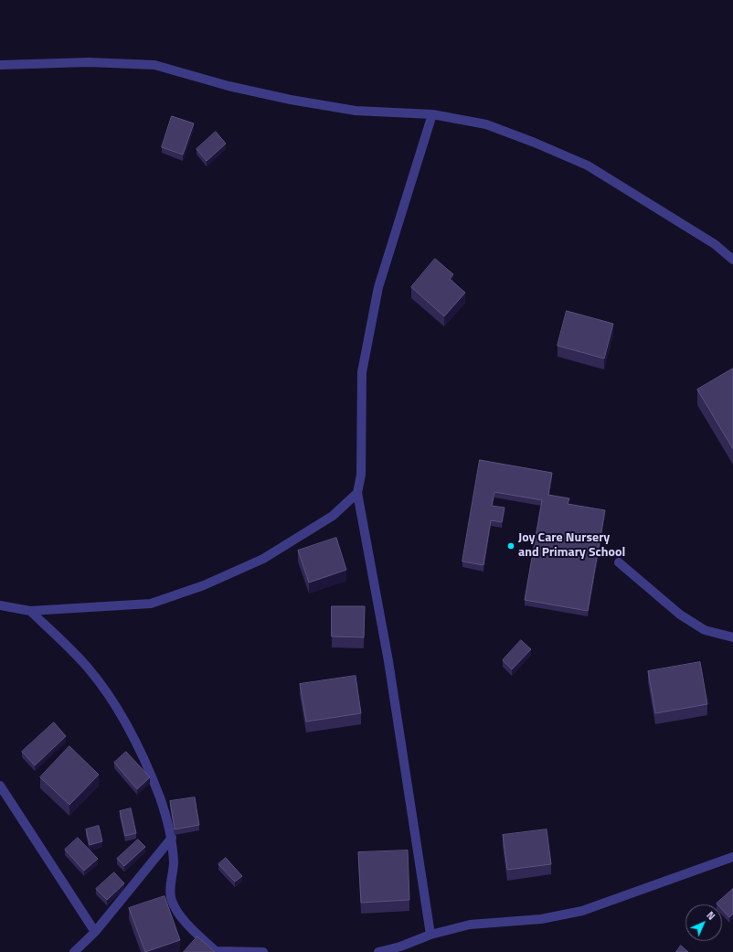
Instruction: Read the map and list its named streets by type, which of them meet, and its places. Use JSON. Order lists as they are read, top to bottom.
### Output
{
  "places": ["Joy Care Nursery and Primary School"],
  "north": "top right"
}
